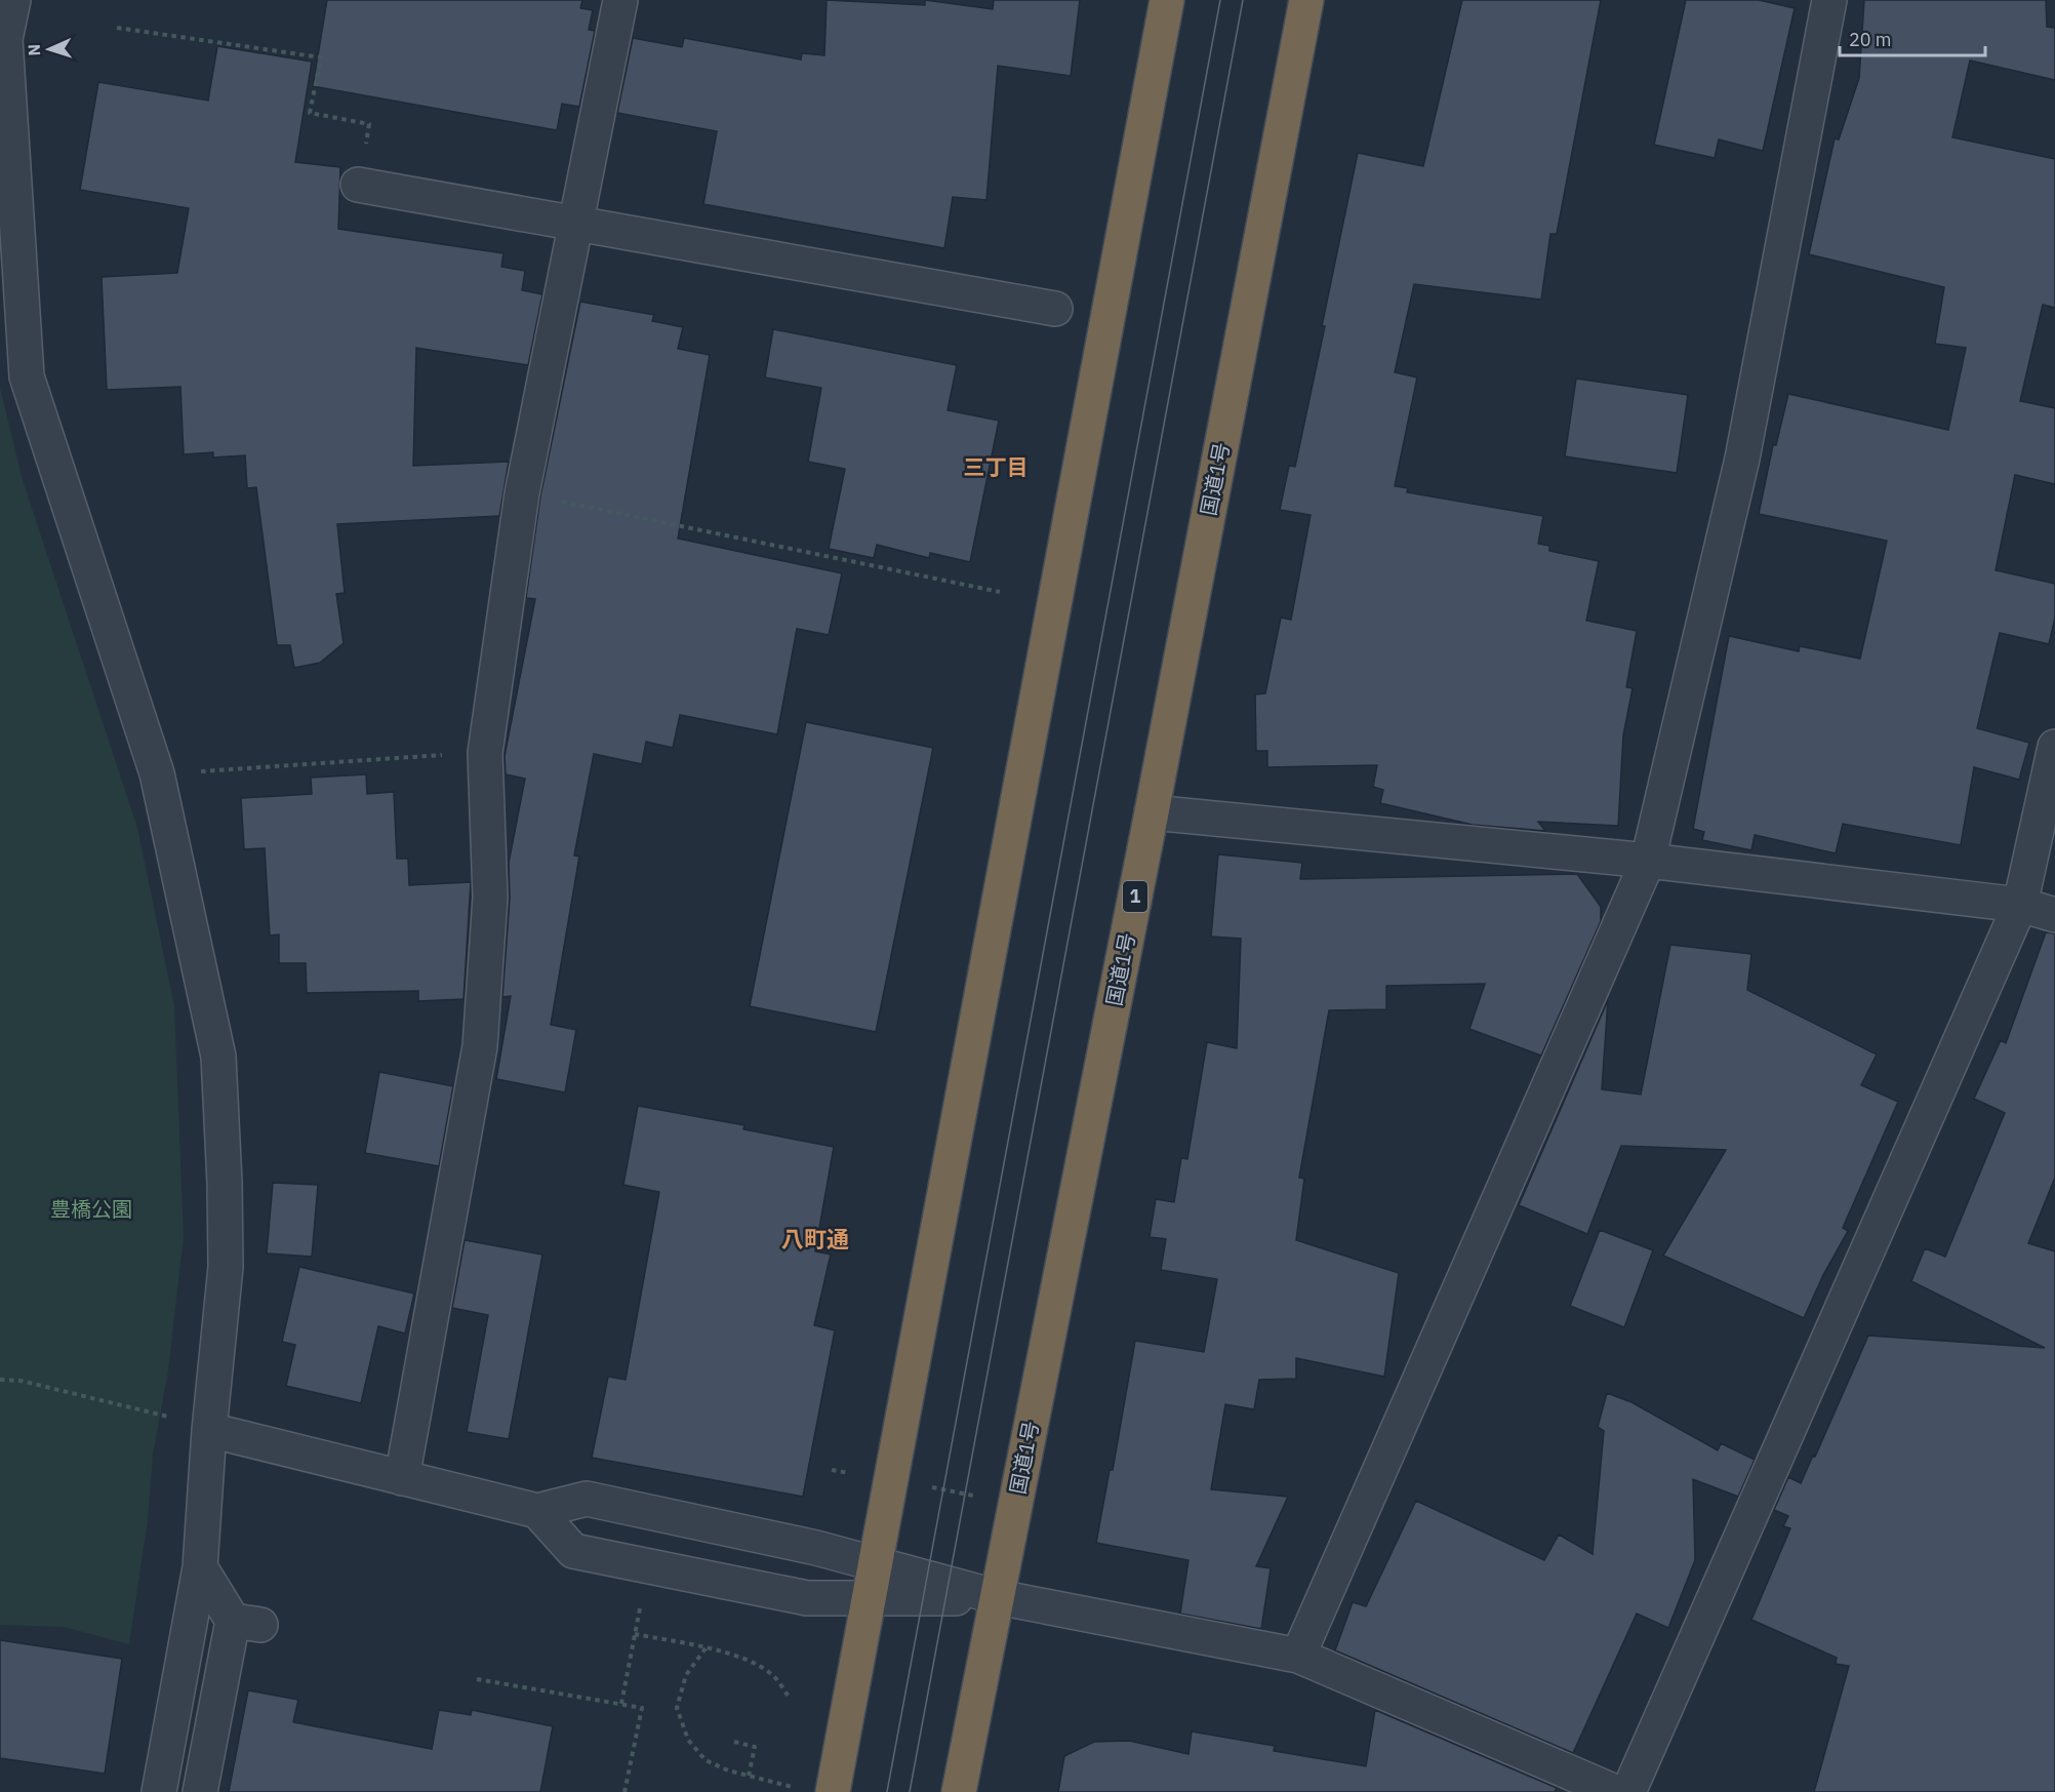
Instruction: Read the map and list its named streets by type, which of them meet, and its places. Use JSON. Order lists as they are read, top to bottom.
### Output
{
  "streets": {
    "highway": ["国道1号", "1"]
  },
  "districts": ["三丁目", "八町通"],
  "parks": ["豊橋公園"],
  "scale_bar": "20 m",
  "north": "left"
}
